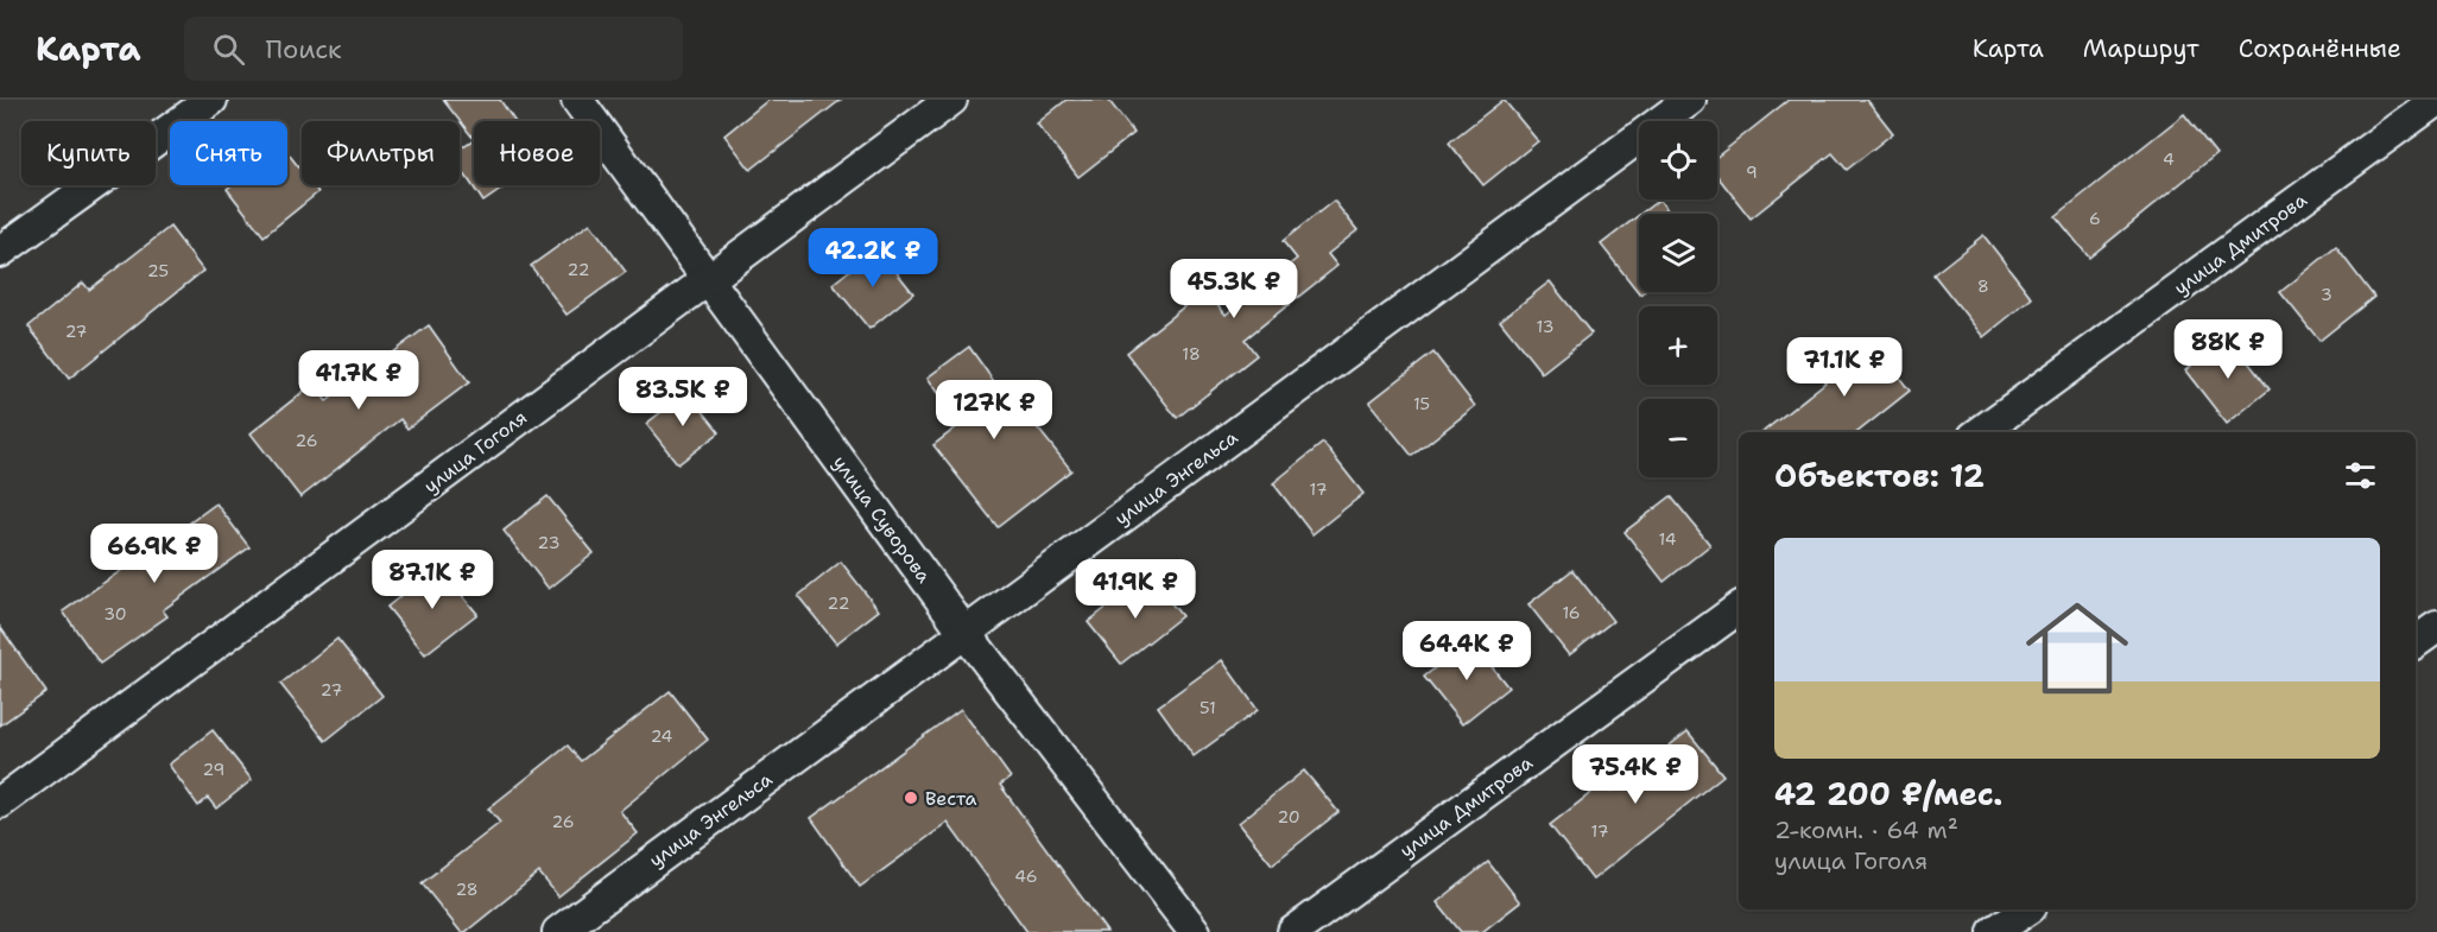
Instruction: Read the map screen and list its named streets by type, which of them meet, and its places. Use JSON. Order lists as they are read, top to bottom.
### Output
{
  "streets": {
    "street": [
      "улица Дмитрова",
      "улица Гоголя",
      "улица Энгельса",
      "улица Суворова"
    ]
  },
  "crossings": [
    ["улица Гоголя", "улица Суворова"],
    ["улица Энгельса", "улица Суворова"]
  ],
  "places": ["Веста"],
  "house_numbers": [
    "4",
    "9",
    "6",
    "22",
    "25",
    "8",
    "3",
    "13",
    "27",
    "18",
    "15",
    "26",
    "17",
    "14",
    "23",
    "22",
    "16",
    "30",
    "27",
    "51",
    "24",
    "29",
    "20",
    "26",
    "17",
    "46",
    "28"
  ],
  "page": {
    "header": "Карта",
    "search": "Поиск",
    "nav": ["Карта", "Маршрут", "Сохранённые"],
    "map_buttons": ["+", "−"],
    "chip": [
      "Купить",
      "Снять",
      "Фильтры",
      "Новое"
    ],
    "price": [
      "42.2K ₽",
      "45.3K ₽",
      "88K ₽",
      "71.1K ₽",
      "41.7K ₽",
      "83.5K ₽",
      "127K ₽",
      "66.9K ₽",
      "87.1K ₽",
      "41.9K ₽",
      "64.4K ₽",
      "75.4K ₽"
    ],
    "heading": "Объектов: 12",
    "list": [
      {
        "name": "42 200 ₽/мес.",
        "note": "2-комн. · 64 m² · улица Гоголя"
      }
    ]
  }
}
